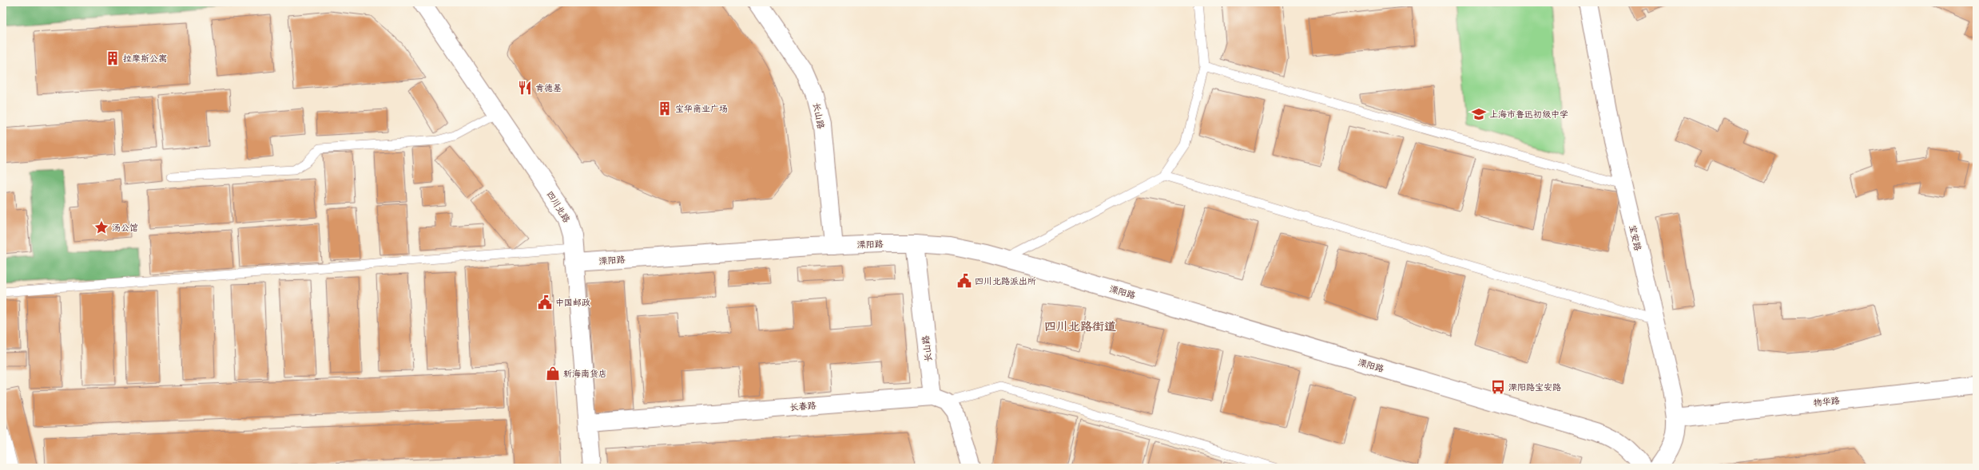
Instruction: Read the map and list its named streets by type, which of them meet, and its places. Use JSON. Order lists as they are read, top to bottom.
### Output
{
  "streets": {
    "street": [
      "长山路",
      "四川北路",
      "宝安路",
      "溧阳路",
      "物华路",
      "长春路"
    ]
  },
  "crossings": [
    ["长山路", "溧阳路"],
    ["长山路", "长春路"],
    ["四川北路", "溧阳路"],
    ["四川北路", "长春路"],
    ["宝安路", "物华路"]
  ],
  "districts": ["四川北路街道"],
  "places": {
    "building": ["拉摩斯公寓", "宝华商业广场"],
    "restaurant": ["肯德基"],
    "school or university": ["上海市鲁迅初级中学"],
    "place": ["汤公馆"],
    "public building": ["四川北路派出所", "中国邮政"],
    "shop": ["新海南货店"],
    "bus stop": ["溧阳路宝安路"]
  }
}
